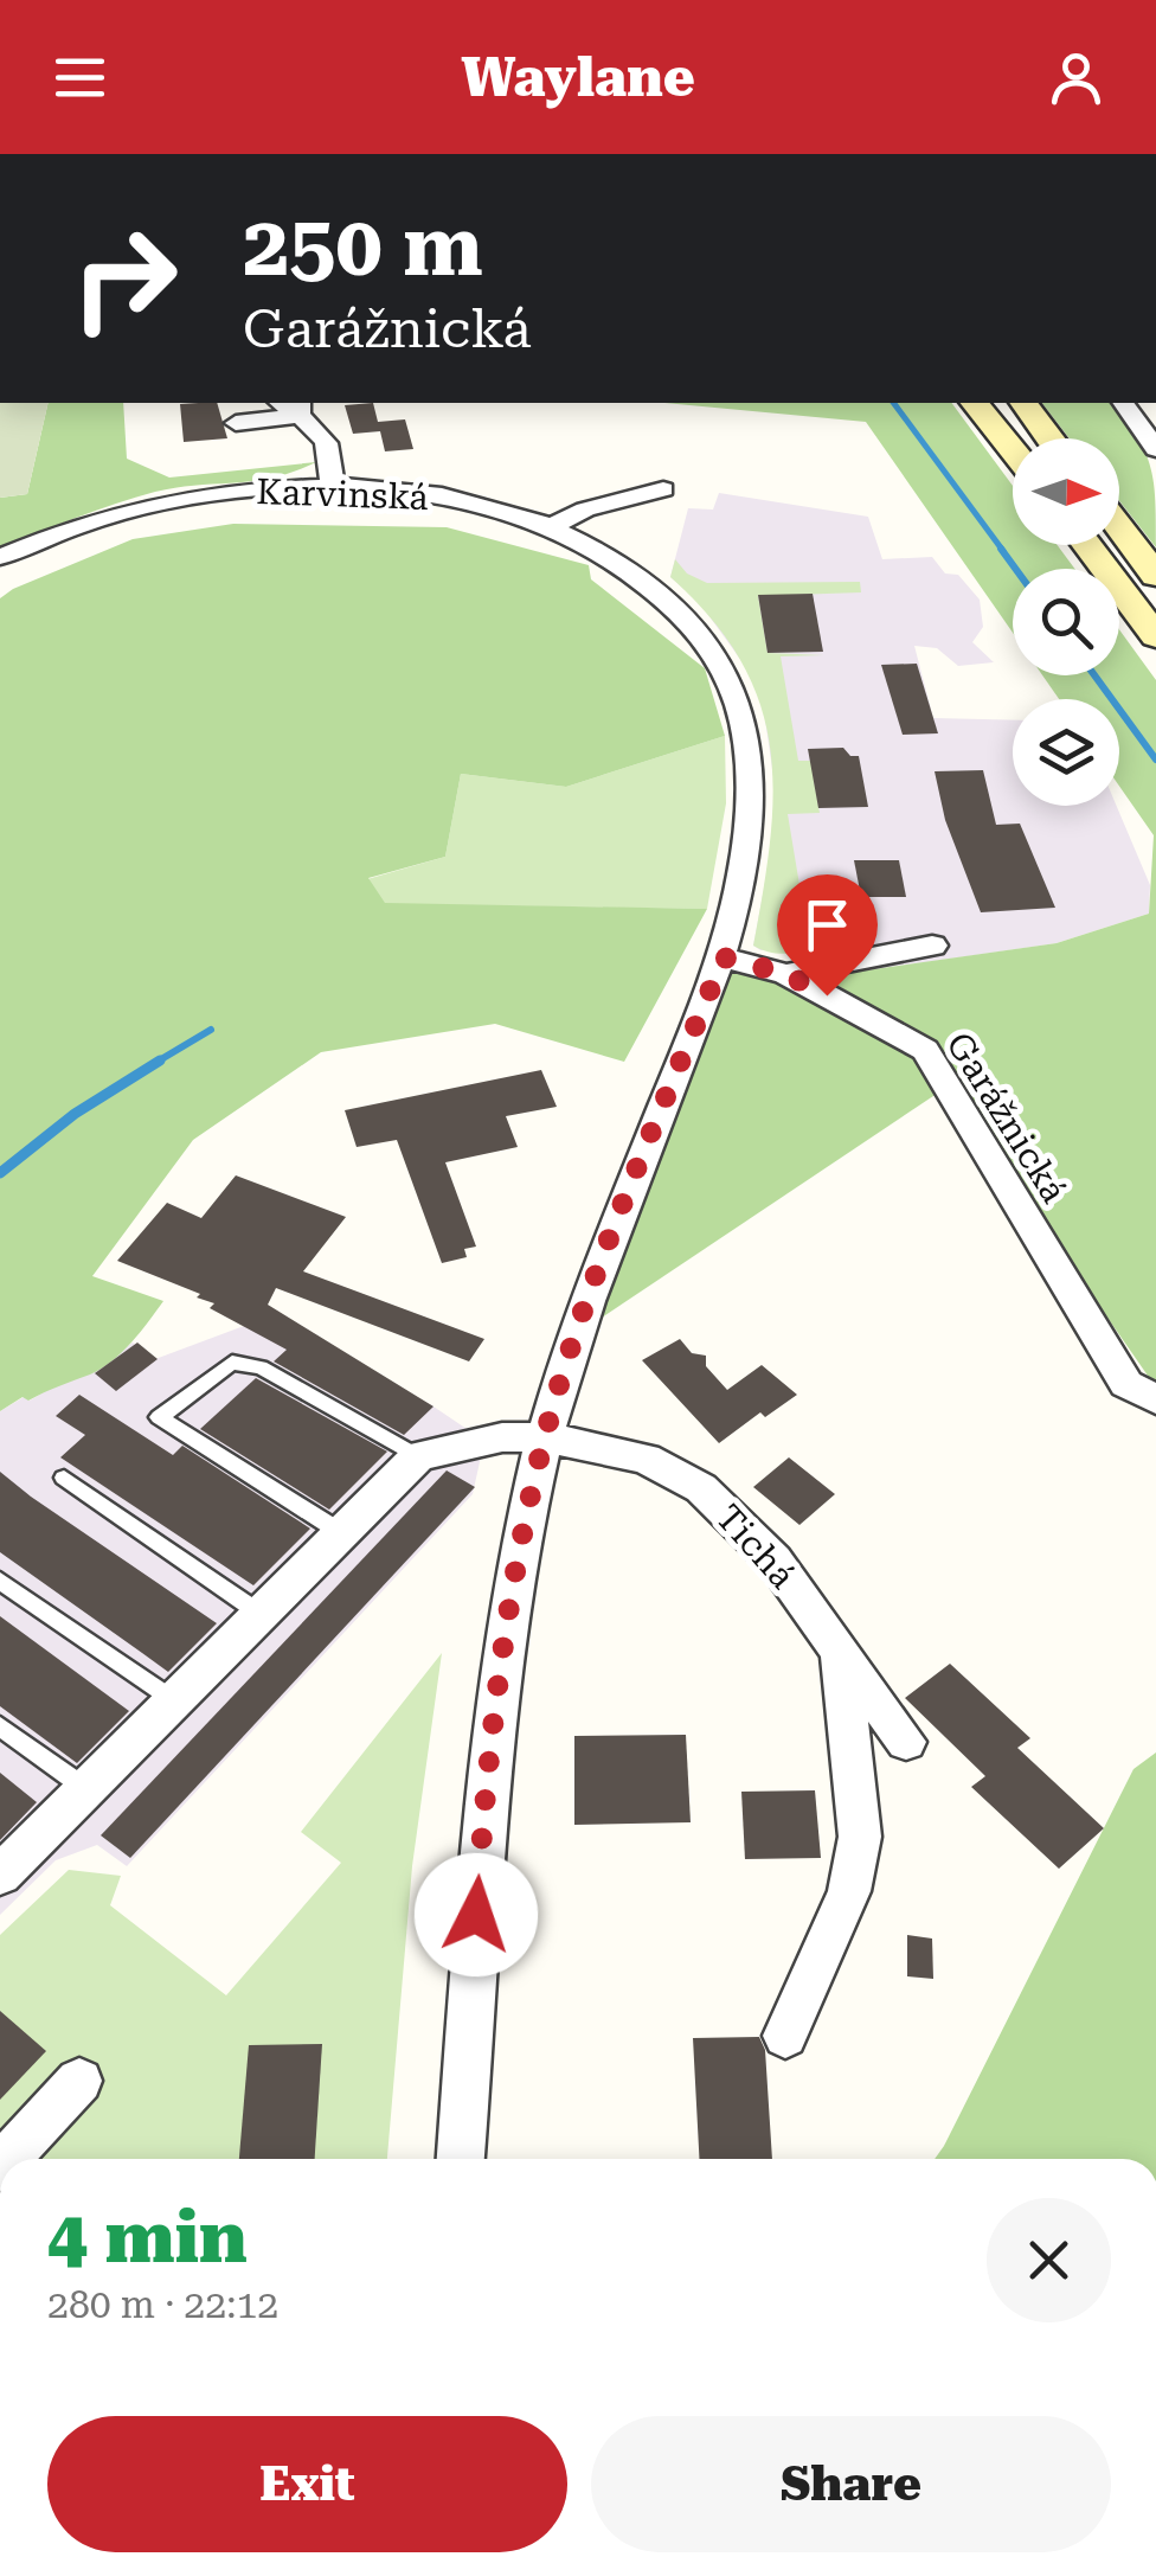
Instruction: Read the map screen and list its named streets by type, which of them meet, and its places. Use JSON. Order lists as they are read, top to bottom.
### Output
{
  "streets": {
    "street": ["Karvinská", "Garážnická", "Tichá"]
  },
  "crossings": [
    ["Karvinská", "Garážnická"],
    ["Karvinská", "Tichá"]
  ],
  "north": "right",
  "page": {
    "header": "Waylane",
    "turn": ["250 m", "Garážnická"],
    "heading": ["4 min", "280 m · 22:12"],
    "buttons": ["Exit", "Share"]
  }
}
